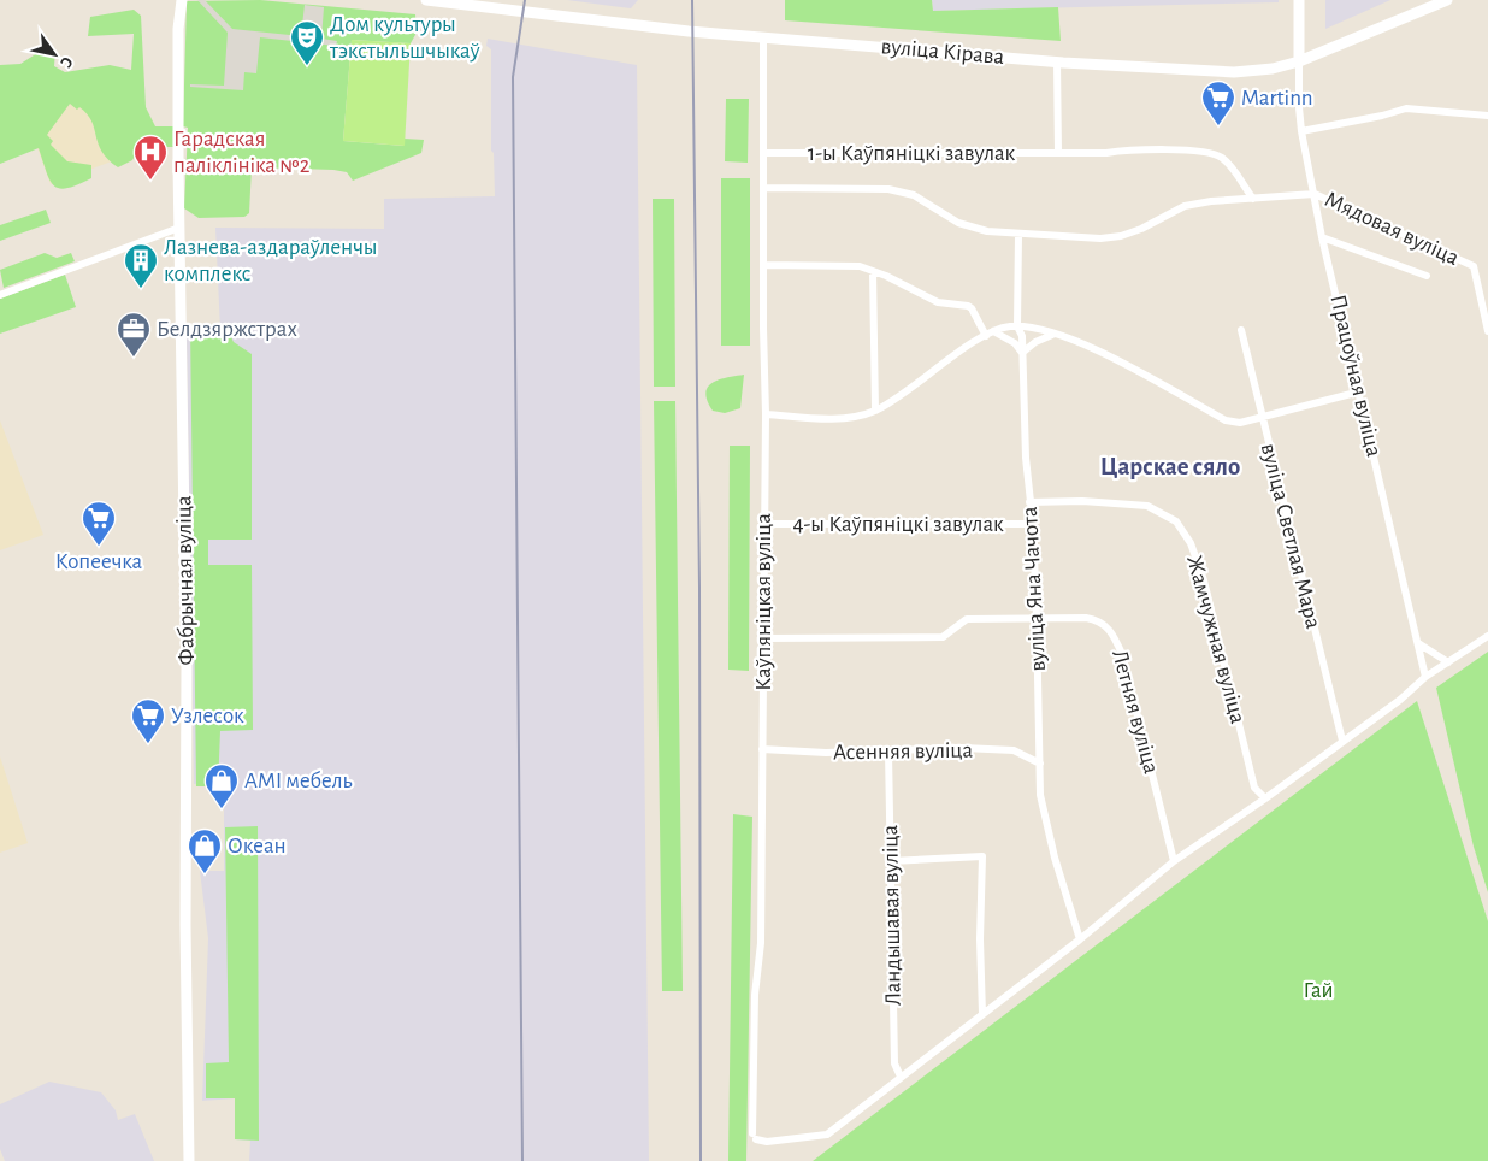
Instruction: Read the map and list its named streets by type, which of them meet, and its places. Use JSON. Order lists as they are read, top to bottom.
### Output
{
  "streets": {
    "main road": ["вуліца Кірава", "Фабрычная вуліца"],
    "street": [
      "1-ы Каўпяніцкі завулак",
      "Мядовая вуліца",
      "Працоўная вуліца",
      "4-ы Каўпяніцкі завулак",
      "вуліца Светлая Мара",
      "вуліца Яна Чачота",
      "Каўпяніцкая вуліца",
      "Жамчужная вуліца",
      "Летняя вуліца",
      "Асенняя вуліца",
      "Ландышавая вуліца"
    ]
  },
  "crossings": [
    ["вуліца Кірава", "Працоўная вуліца"],
    ["вуліца Кірава", "Каўпяніцкая вуліца"],
    ["1-ы Каўпяніцкі завулак", "Мядовая вуліца"],
    ["1-ы Каўпяніцкі завулак", "Працоўная вуліца"],
    ["1-ы Каўпяніцкі завулак", "вуліца Яна Чачота"],
    ["1-ы Каўпяніцкі завулак", "Каўпяніцкая вуліца"],
    ["Мядовая вуліца", "Працоўная вуліца"],
    ["4-ы Каўпяніцкі завулак", "вуліца Яна Чачота"],
    ["4-ы Каўпяніцкі завулак", "Каўпяніцкая вуліца"],
    ["вуліца Яна Чачота", "Жамчужная вуліца"],
    ["вуліца Яна Чачота", "Летняя вуліца"],
    ["вуліца Яна Чачота", "Асенняя вуліца"],
    ["Каўпяніцкая вуліца", "Летняя вуліца"],
    ["Каўпяніцкая вуліца", "Асенняя вуліца"],
    ["Каўпяніцкая вуліца", "Ландышавая вуліца"],
    ["Асенняя вуліца", "Ландышавая вуліца"]
  ],
  "districts": ["Царскае сяло"],
  "parks": ["Гай"],
  "places": {
    "theatre": ["Дом культуры тэкстыльшчыкаў"],
    "supermarket": ["Martinn", "Копеечка", "Узлесок"],
    "hospital": ["Гарадская паліклініка №2"],
    "building": ["Лазнева-аздараўленчы комплекс"],
    "office": ["Белдзяржстрах"],
    "shop": ["AMI мебель", "Океан"]
  },
  "north": "bottom right"
}
